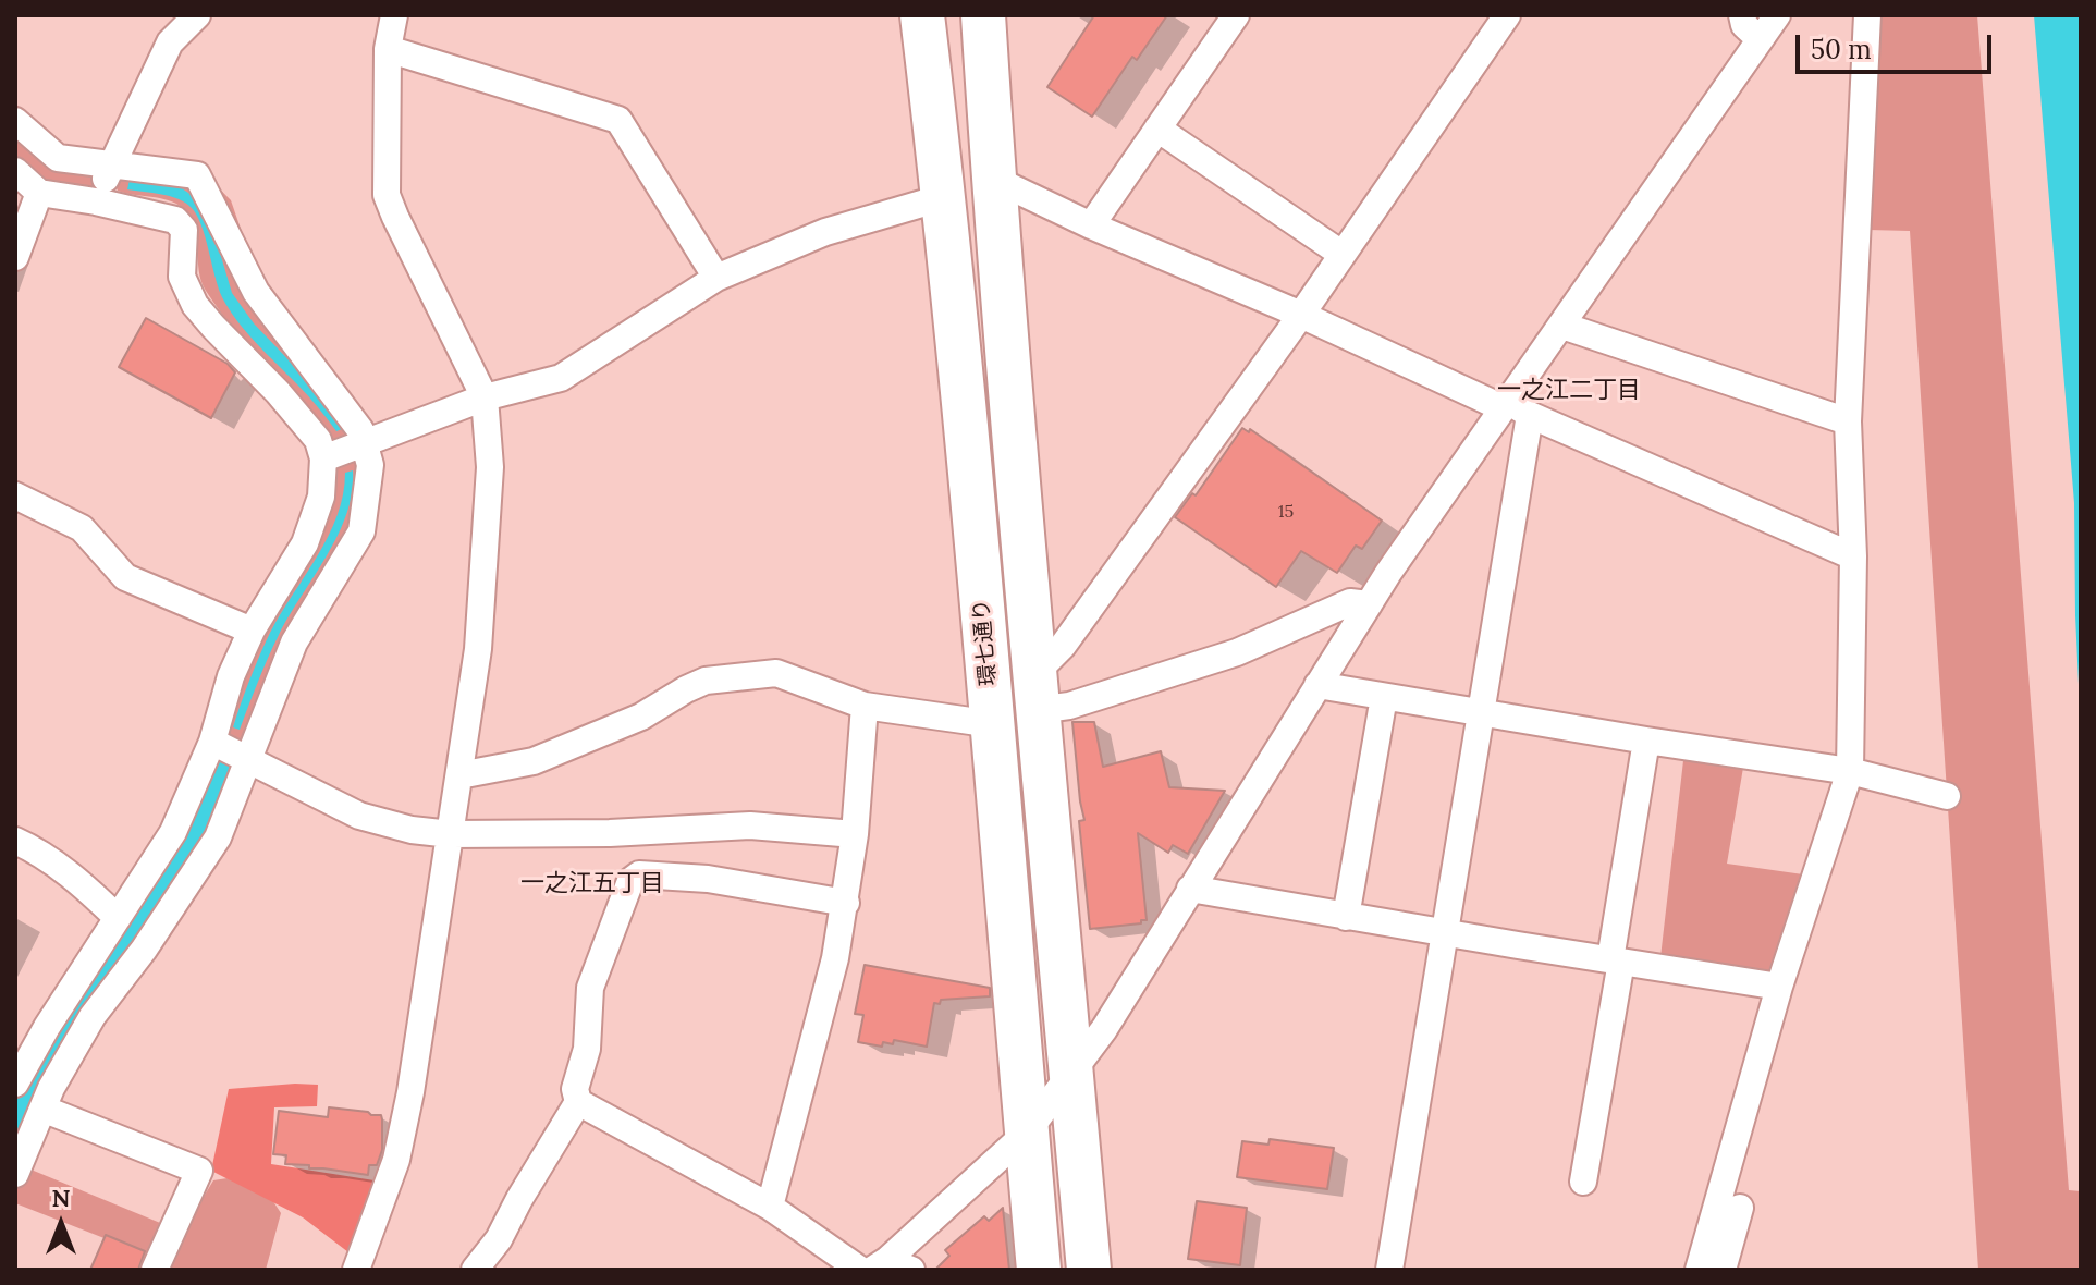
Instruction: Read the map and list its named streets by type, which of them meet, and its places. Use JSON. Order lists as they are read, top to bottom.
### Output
{
  "streets": {
    "main road": ["環七通り"]
  },
  "districts": ["一之江二丁目", "一之江五丁目"],
  "house_numbers": ["15"],
  "scale_bar": "50 m",
  "north": "top"
}
